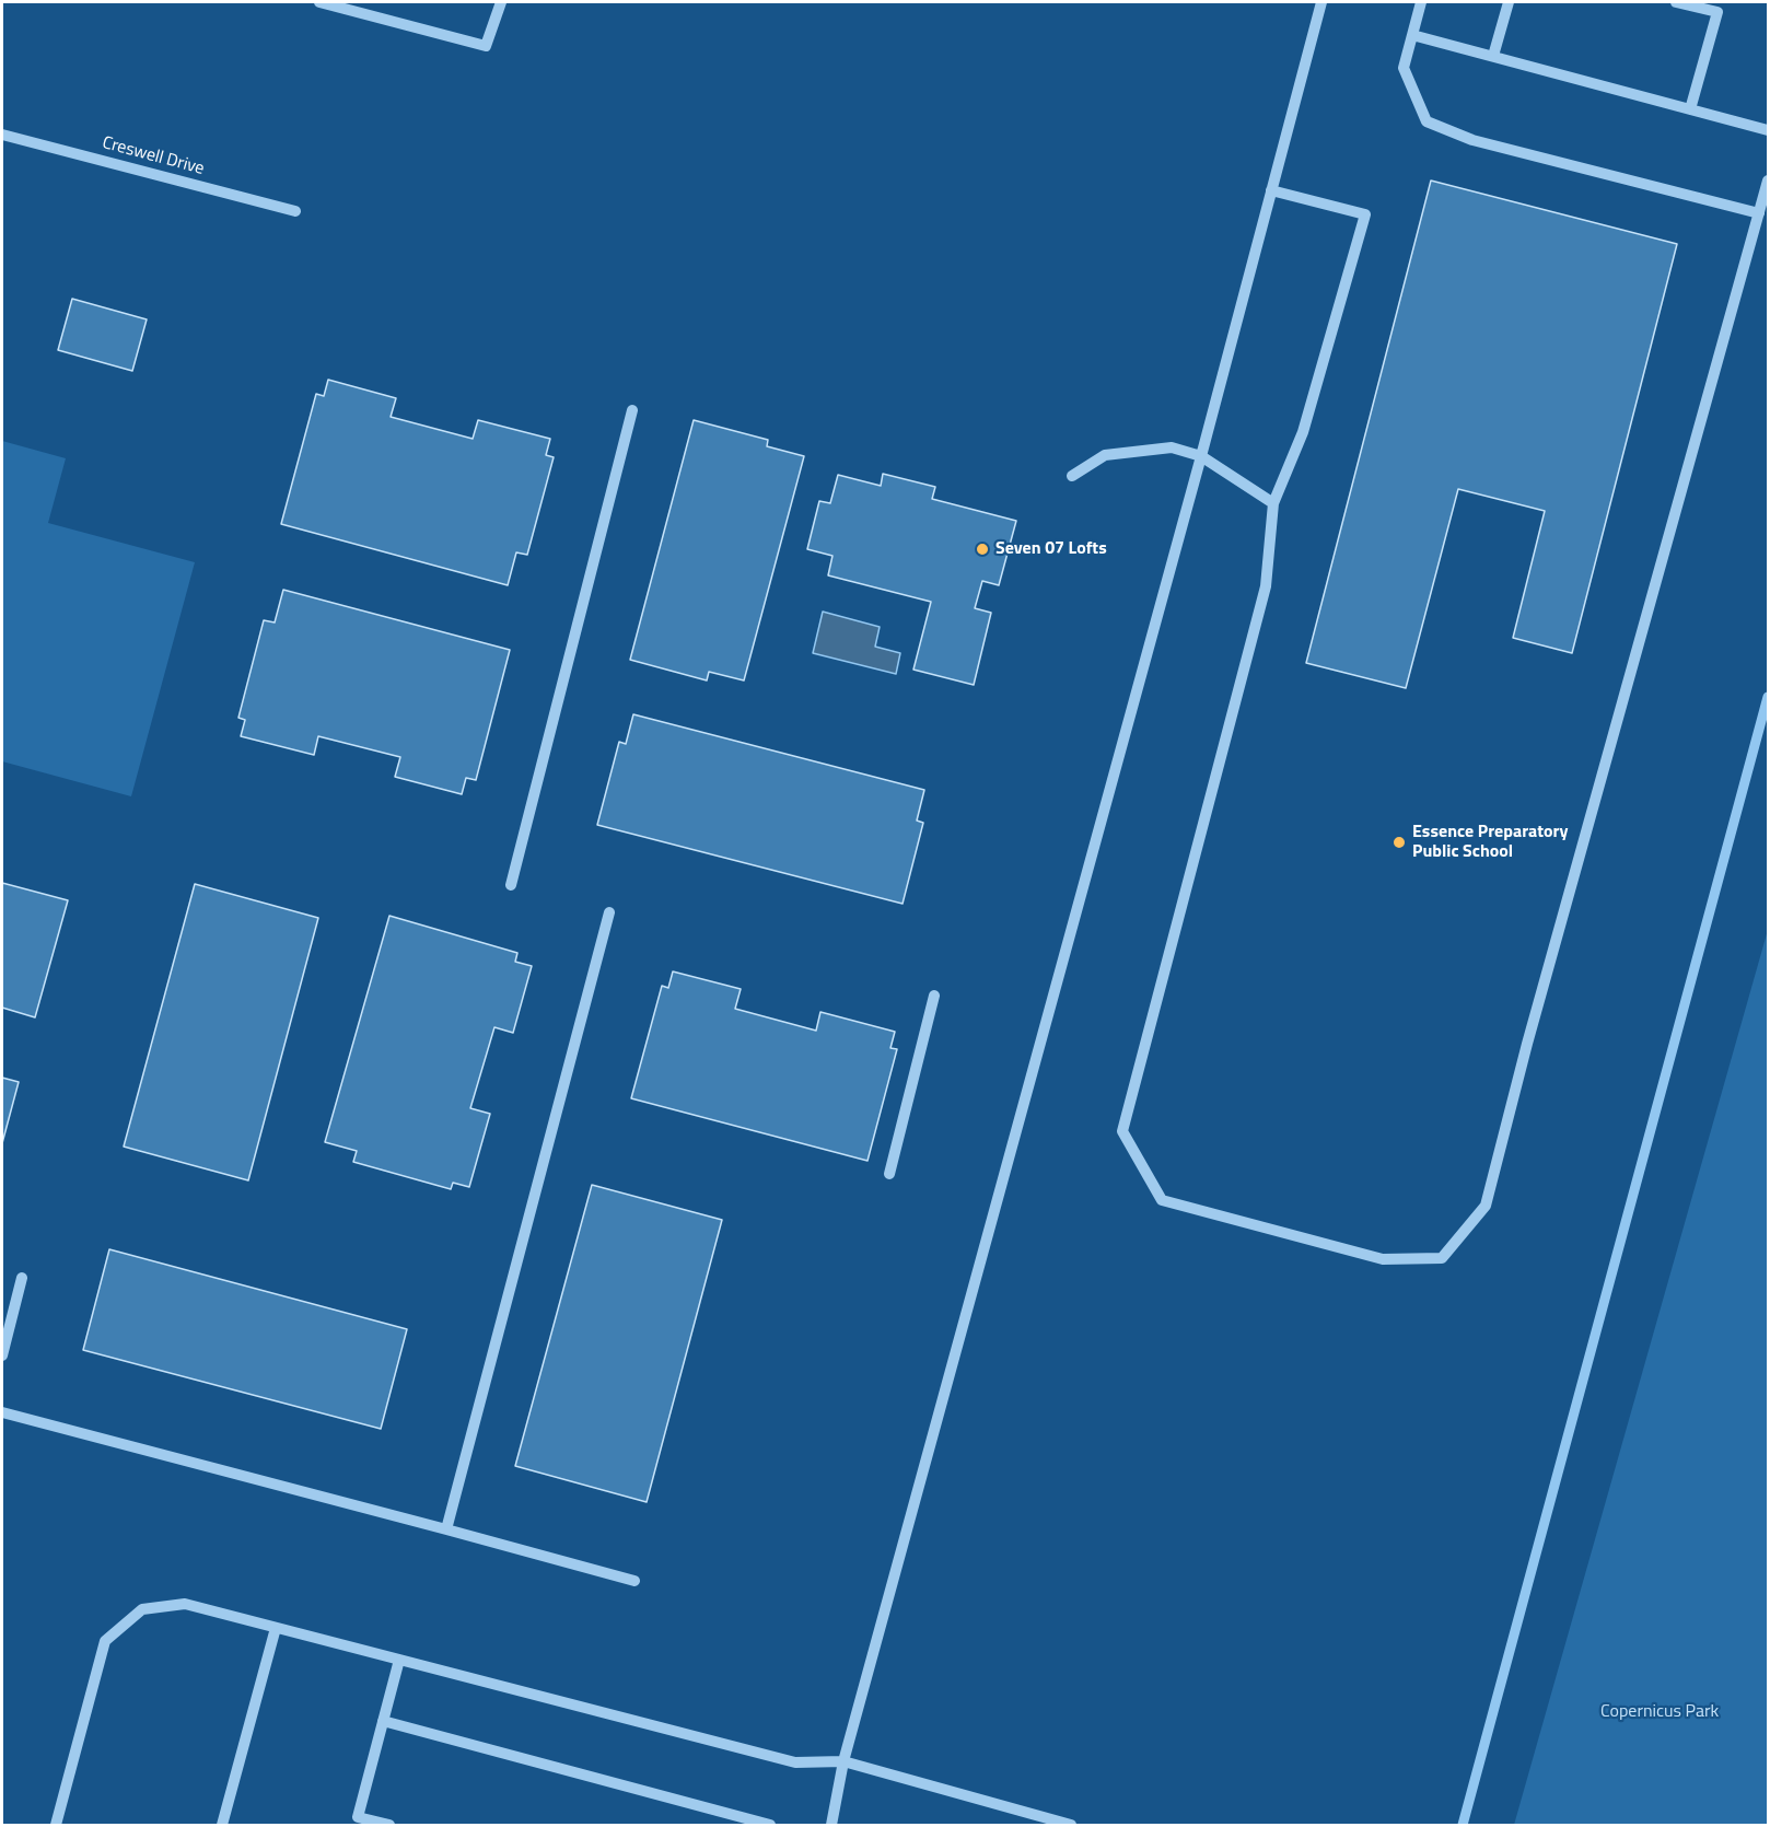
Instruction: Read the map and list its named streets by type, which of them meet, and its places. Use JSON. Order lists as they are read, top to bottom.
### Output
{
  "streets": {
    "street": ["Creswell Drive"]
  },
  "parks": ["Copernicus Park"],
  "places": ["Seven 07 Lofts", "Essence Preparatory Public School"]
}
